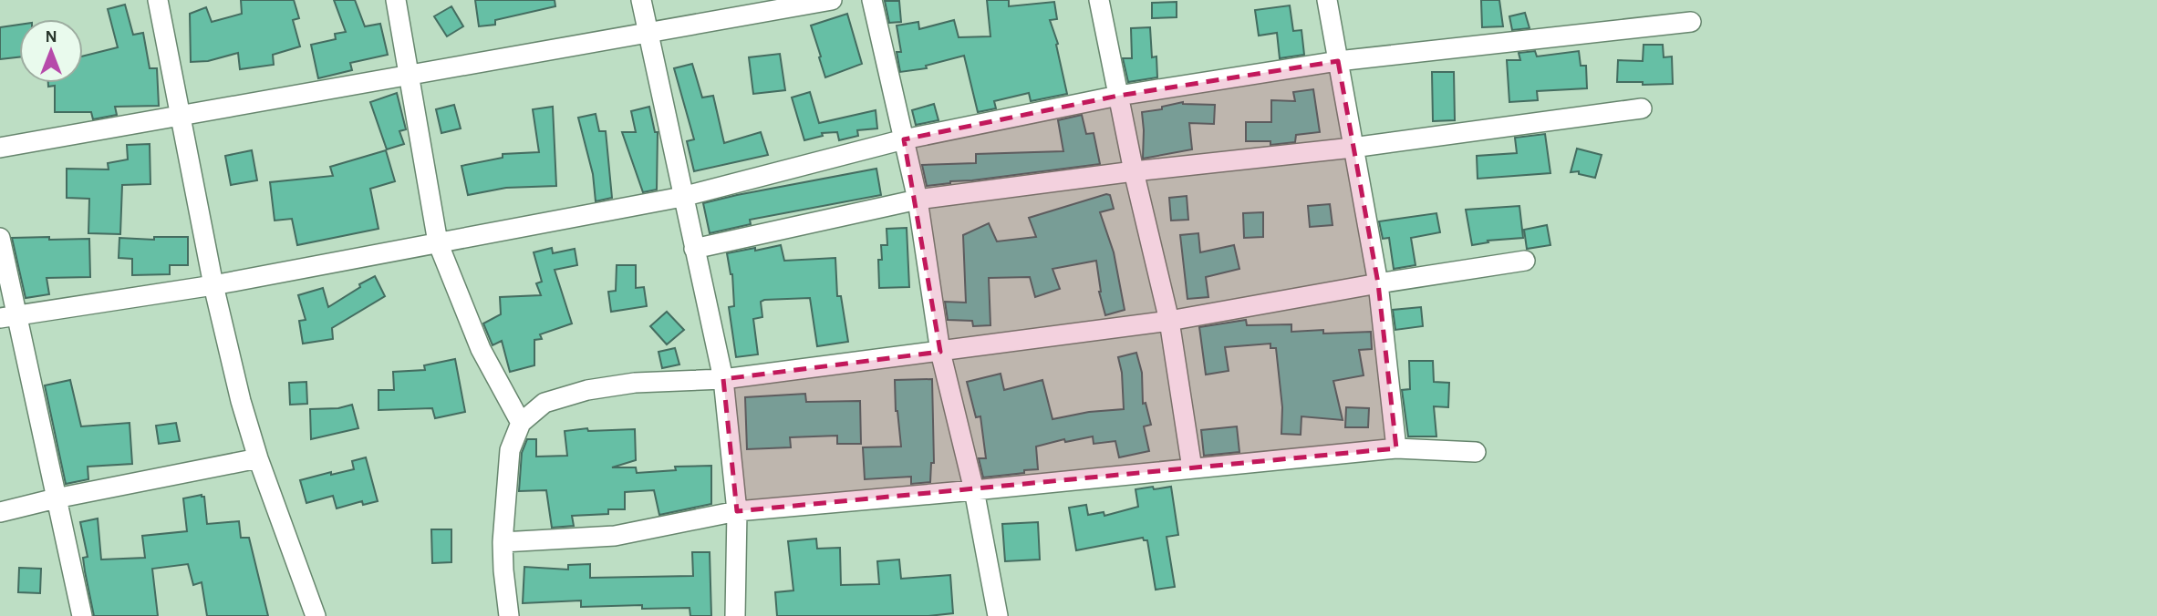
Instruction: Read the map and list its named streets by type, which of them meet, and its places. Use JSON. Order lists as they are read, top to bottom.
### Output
{
  "north": "top"
}
